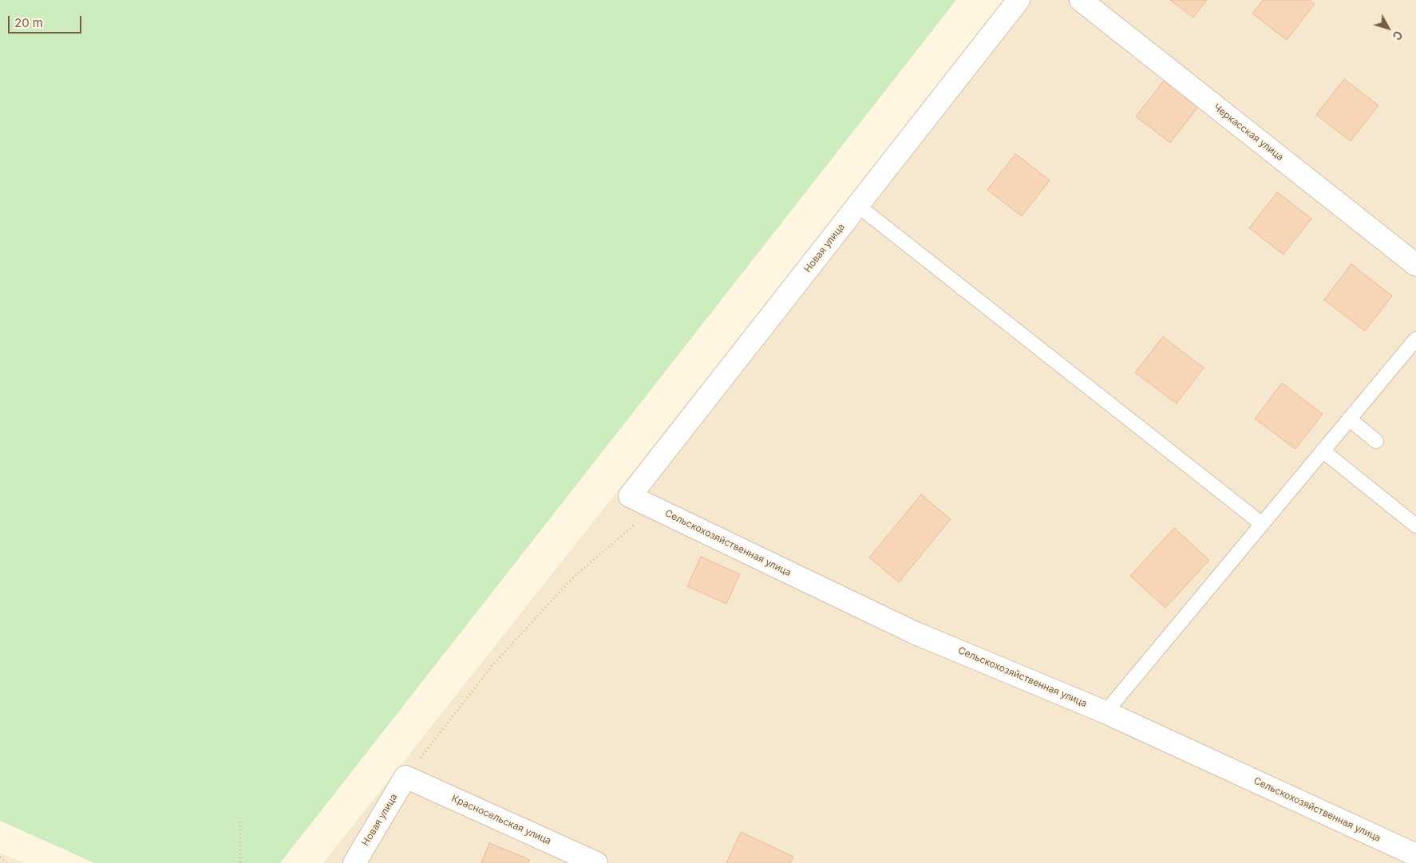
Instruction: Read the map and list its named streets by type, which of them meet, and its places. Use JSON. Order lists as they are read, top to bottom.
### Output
{
  "streets": {
    "street": [
      "Черкасская улица",
      "Новая улица",
      "Сельскохозяйственная улица",
      "Красносельская улица"
    ]
  },
  "crossings": [
    ["Новая улица", "Сельскохозяйственная улица"],
    ["Новая улица", "Красносельская улица"]
  ],
  "scale_bar": "20 m",
  "north": "bottom right"
}
